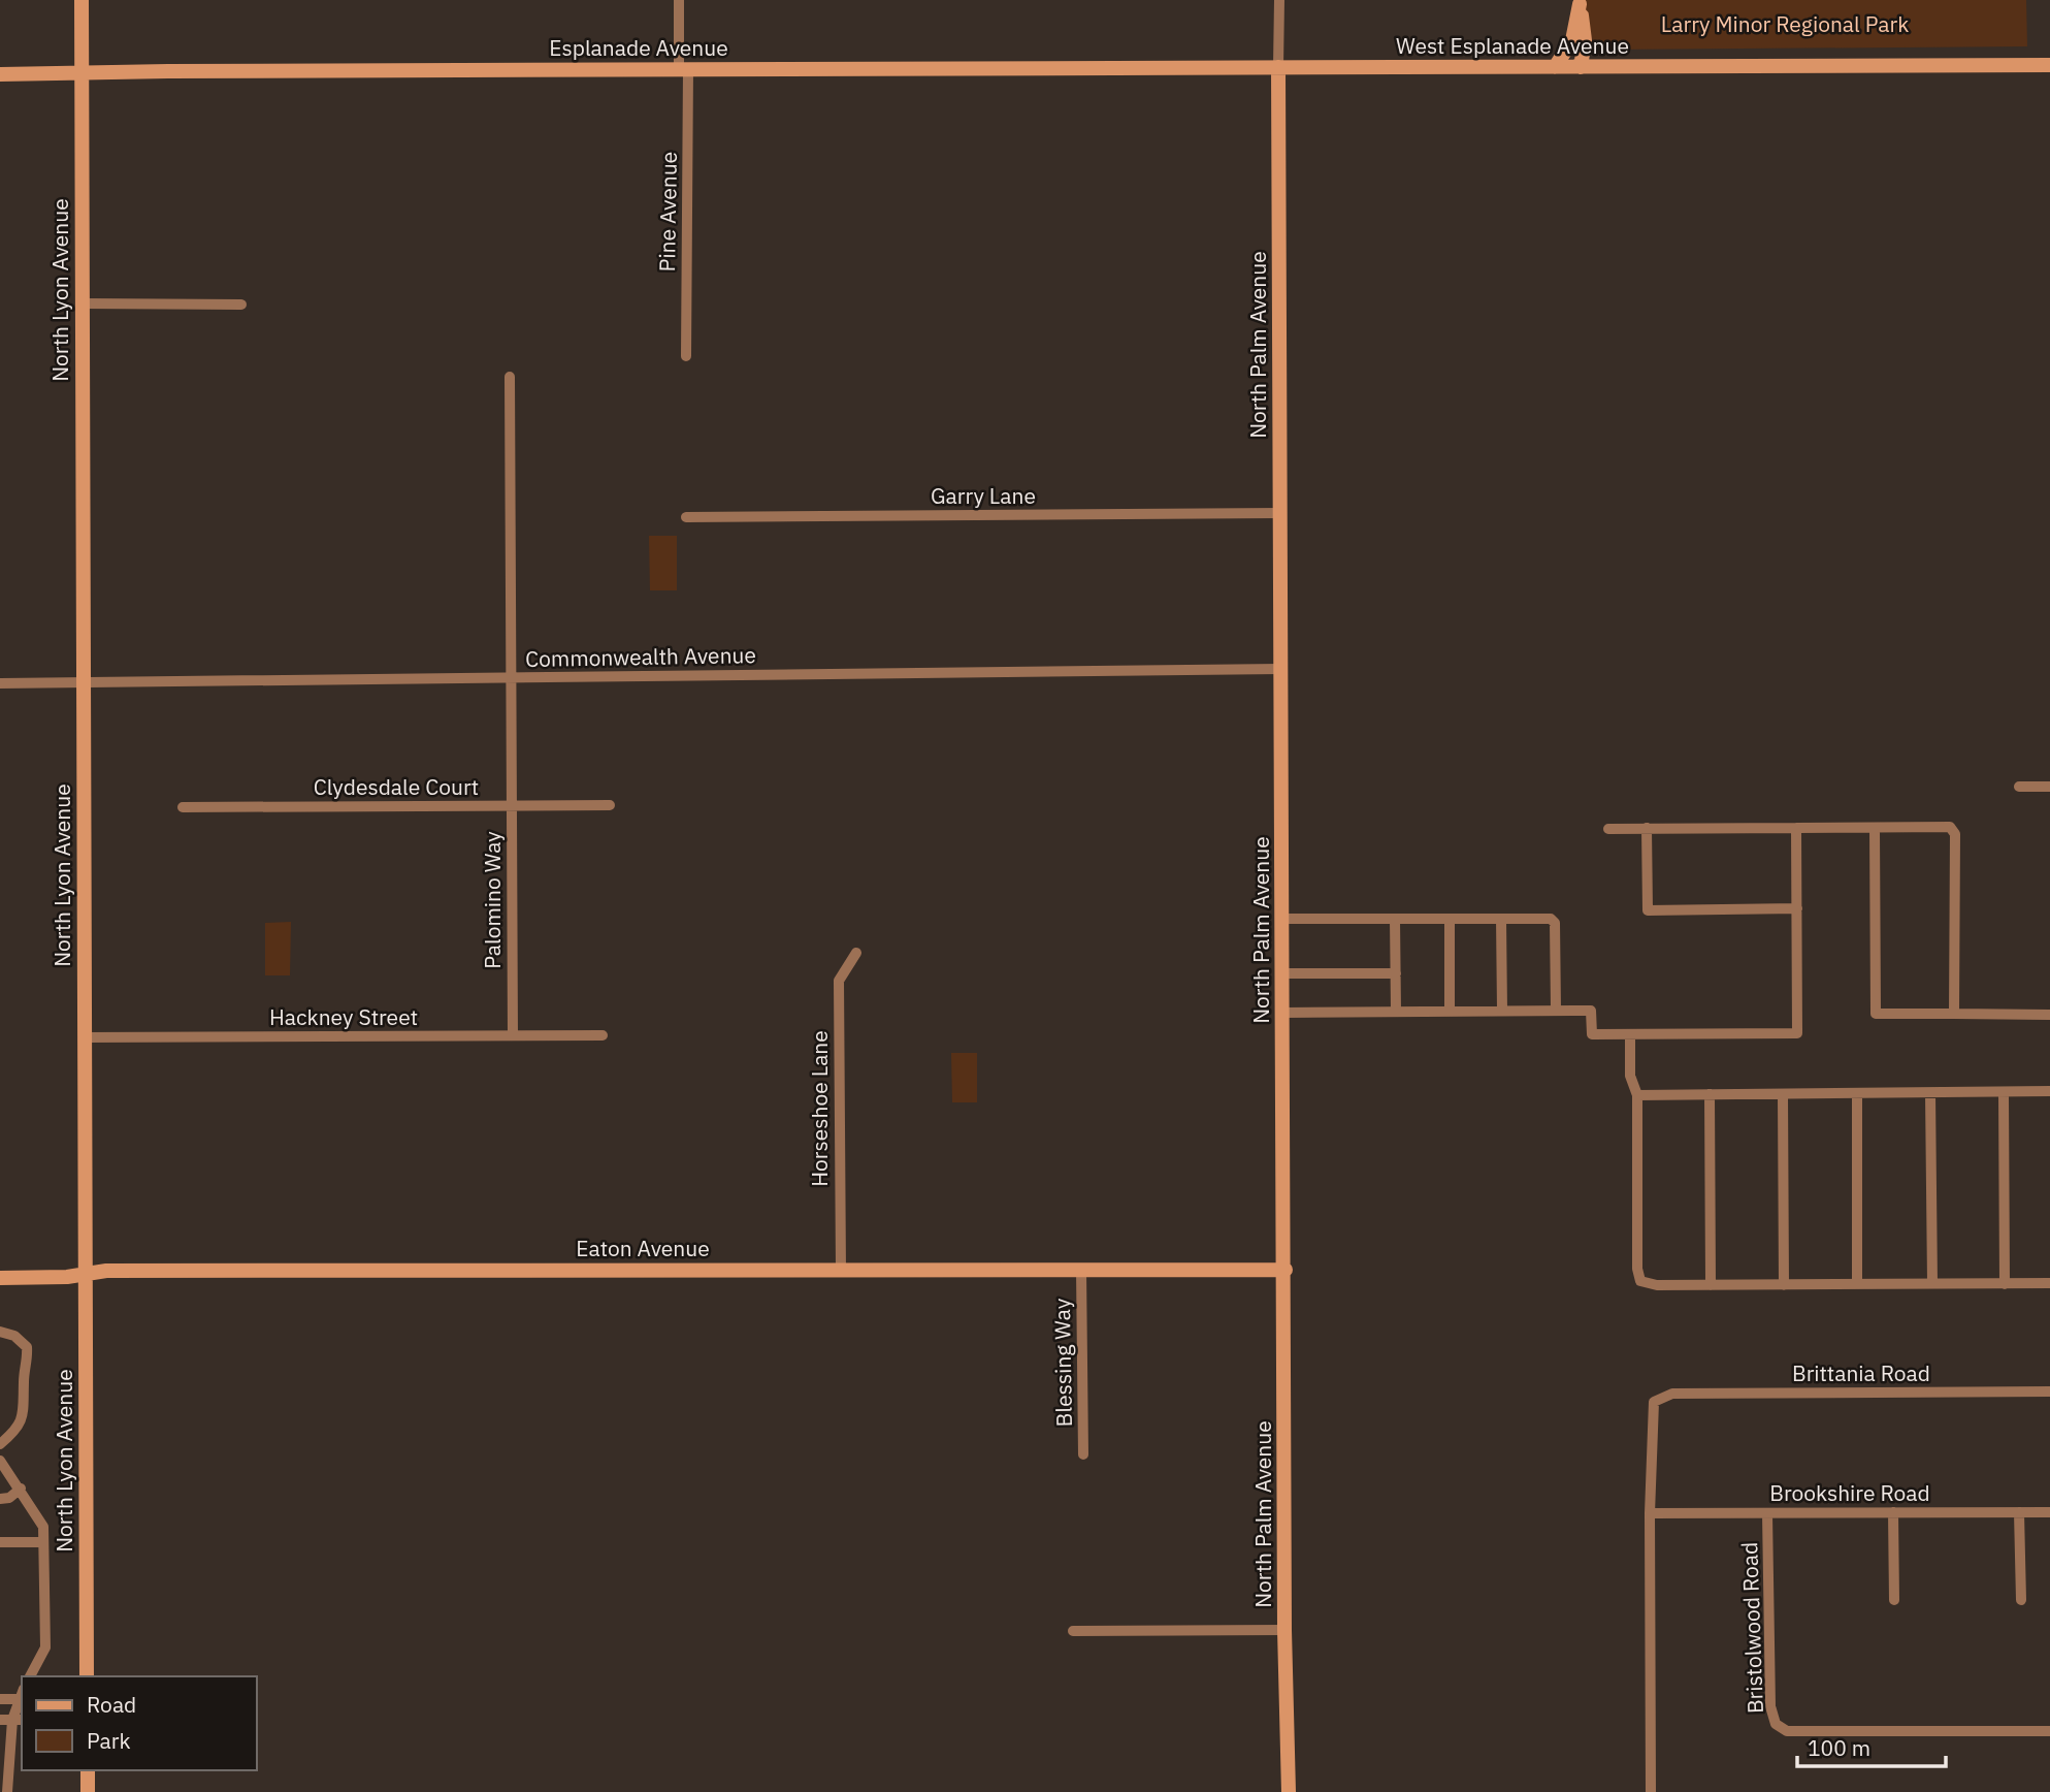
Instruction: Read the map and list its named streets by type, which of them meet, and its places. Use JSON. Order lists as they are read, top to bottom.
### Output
{
  "streets": {
    "street": [
      "West Esplanade Avenue",
      "Esplanade Avenue",
      "Pine Avenue",
      "North Lyon Avenue",
      "North Palm Avenue",
      "Garry Lane",
      "Commonwealth Avenue",
      "Clydesdale Court",
      "Palomino Way",
      "Hackney Street",
      "Horseshoe Lane",
      "Eaton Avenue",
      "Blessing Way",
      "Brittania Road",
      "Brookshire Road",
      "Bristolwood Road"
    ]
  },
  "crossings": [
    ["West Esplanade Avenue", "Esplanade Avenue"],
    ["West Esplanade Avenue", "North Palm Avenue"],
    ["Esplanade Avenue", "Pine Avenue"],
    ["Esplanade Avenue", "North Lyon Avenue"],
    ["Esplanade Avenue", "North Palm Avenue"],
    ["North Lyon Avenue", "Commonwealth Avenue"],
    ["North Lyon Avenue", "Hackney Street"],
    ["North Lyon Avenue", "Eaton Avenue"],
    ["North Palm Avenue", "Garry Lane"],
    ["North Palm Avenue", "Commonwealth Avenue"],
    ["North Palm Avenue", "Eaton Avenue"],
    ["Commonwealth Avenue", "Palomino Way"],
    ["Clydesdale Court", "Palomino Way"],
    ["Palomino Way", "Hackney Street"],
    ["Horseshoe Lane", "Eaton Avenue"],
    ["Eaton Avenue", "Blessing Way"],
    ["Brittania Road", "Brookshire Road"],
    ["Brookshire Road", "Bristolwood Road"]
  ],
  "parks": ["Larry Minor Regional Park"],
  "legend": ["Road", "Park"],
  "scale_bar": "100 m"
}
